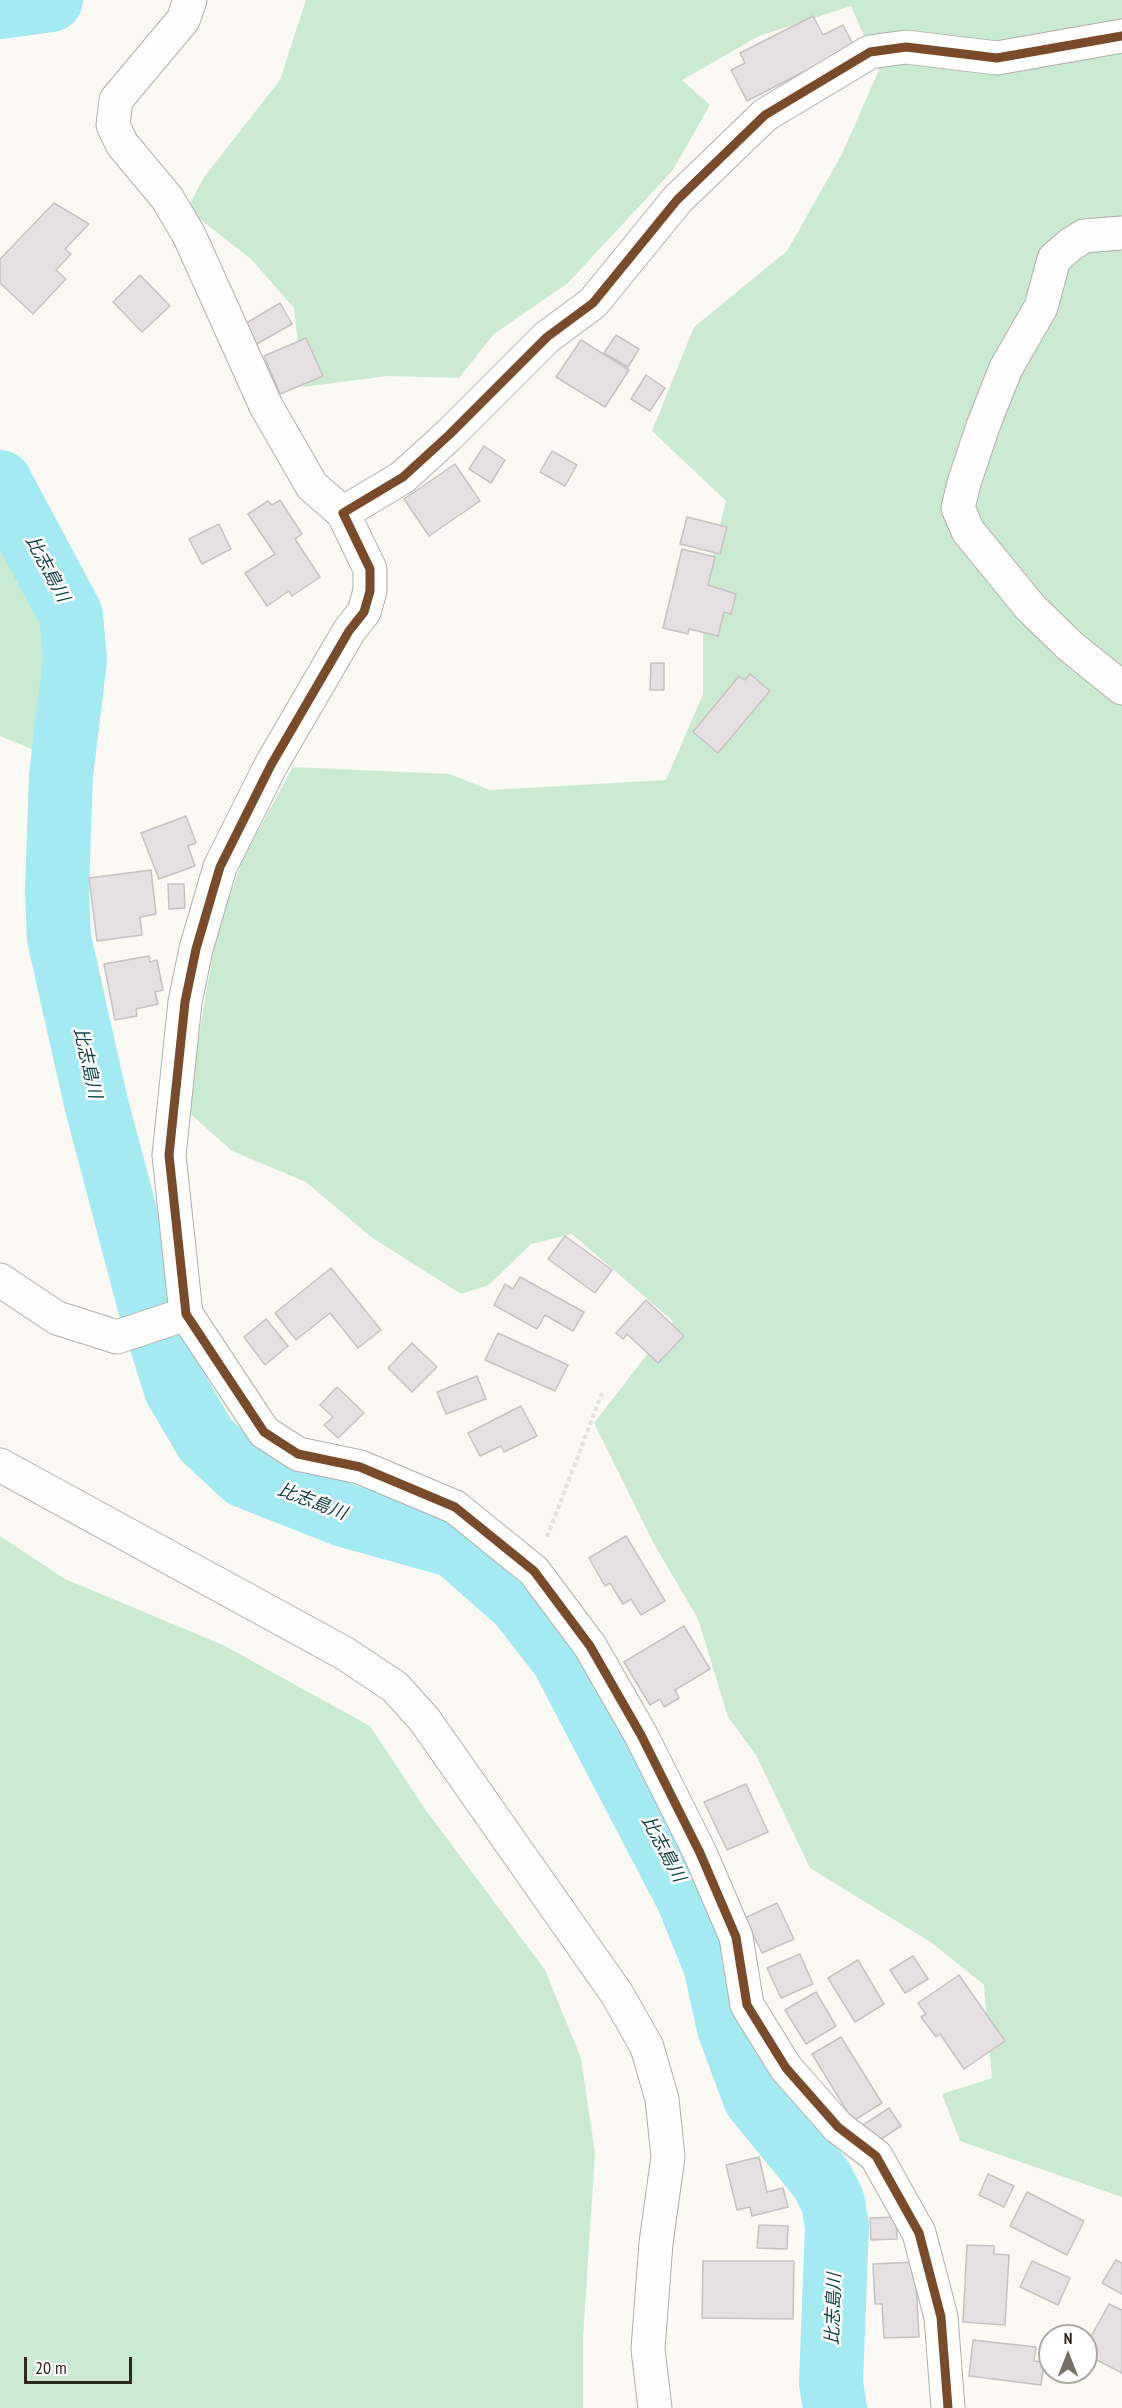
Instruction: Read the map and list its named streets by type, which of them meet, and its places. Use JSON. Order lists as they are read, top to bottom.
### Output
{
  "water": ["比志島川"],
  "scale_bar": "20 m",
  "north": "top"
}
